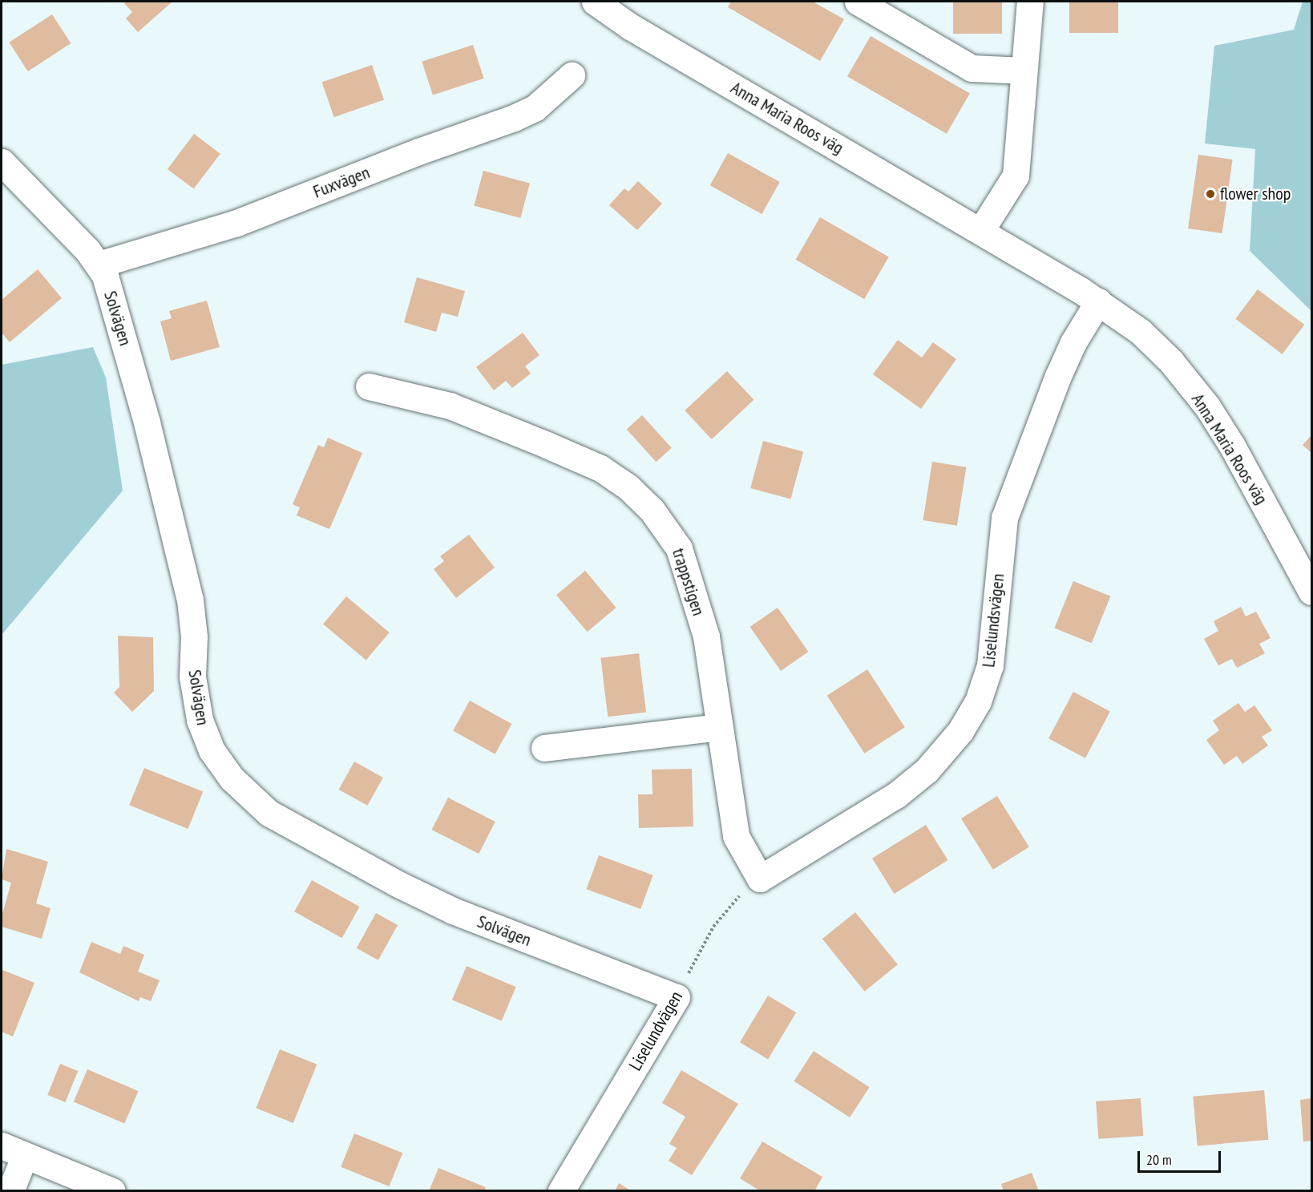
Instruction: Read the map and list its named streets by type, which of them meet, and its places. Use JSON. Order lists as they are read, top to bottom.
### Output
{
  "streets": {
    "street": [
      "Anna Maria Roos väg",
      "Fuxvägen",
      "Solvägen",
      "trappstigen",
      "Liselundsvägen",
      "Liselundvägen"
    ]
  },
  "crossings": [
    ["Anna Maria Roos väg", "Liselundsvägen"],
    ["Fuxvägen", "Solvägen"],
    ["Solvägen", "Liselundvägen"],
    ["trappstigen", "Liselundsvägen"],
    ["trappstigen", "Liselundvägen"],
    ["Liselundsvägen", "Liselundvägen"]
  ],
  "places": ["flower shop"],
  "scale_bar": "20 m"
}
